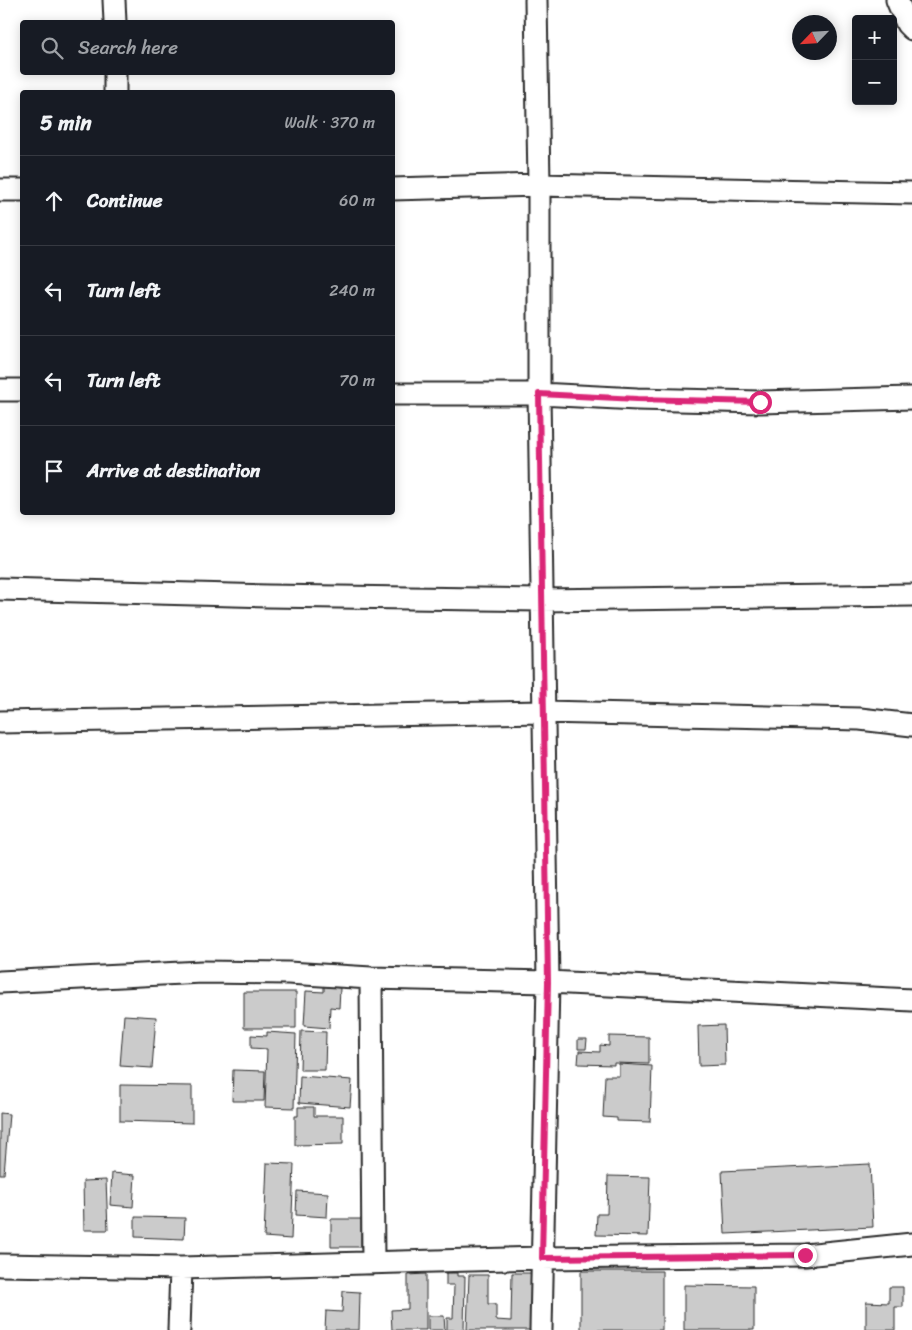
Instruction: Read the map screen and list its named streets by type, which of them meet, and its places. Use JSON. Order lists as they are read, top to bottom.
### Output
{
  "north": "bottom left",
  "page": {
    "map_buttons": ["+", "−"],
    "search": "Search here",
    "heading": ["5 min", "Walk · 370 m"],
    "list": [
      ["Continue", "60 m"],
      ["Turn left", "240 m"],
      ["Turn left", "70 m"],
      "Arrive at destination"
    ]
  }
}
